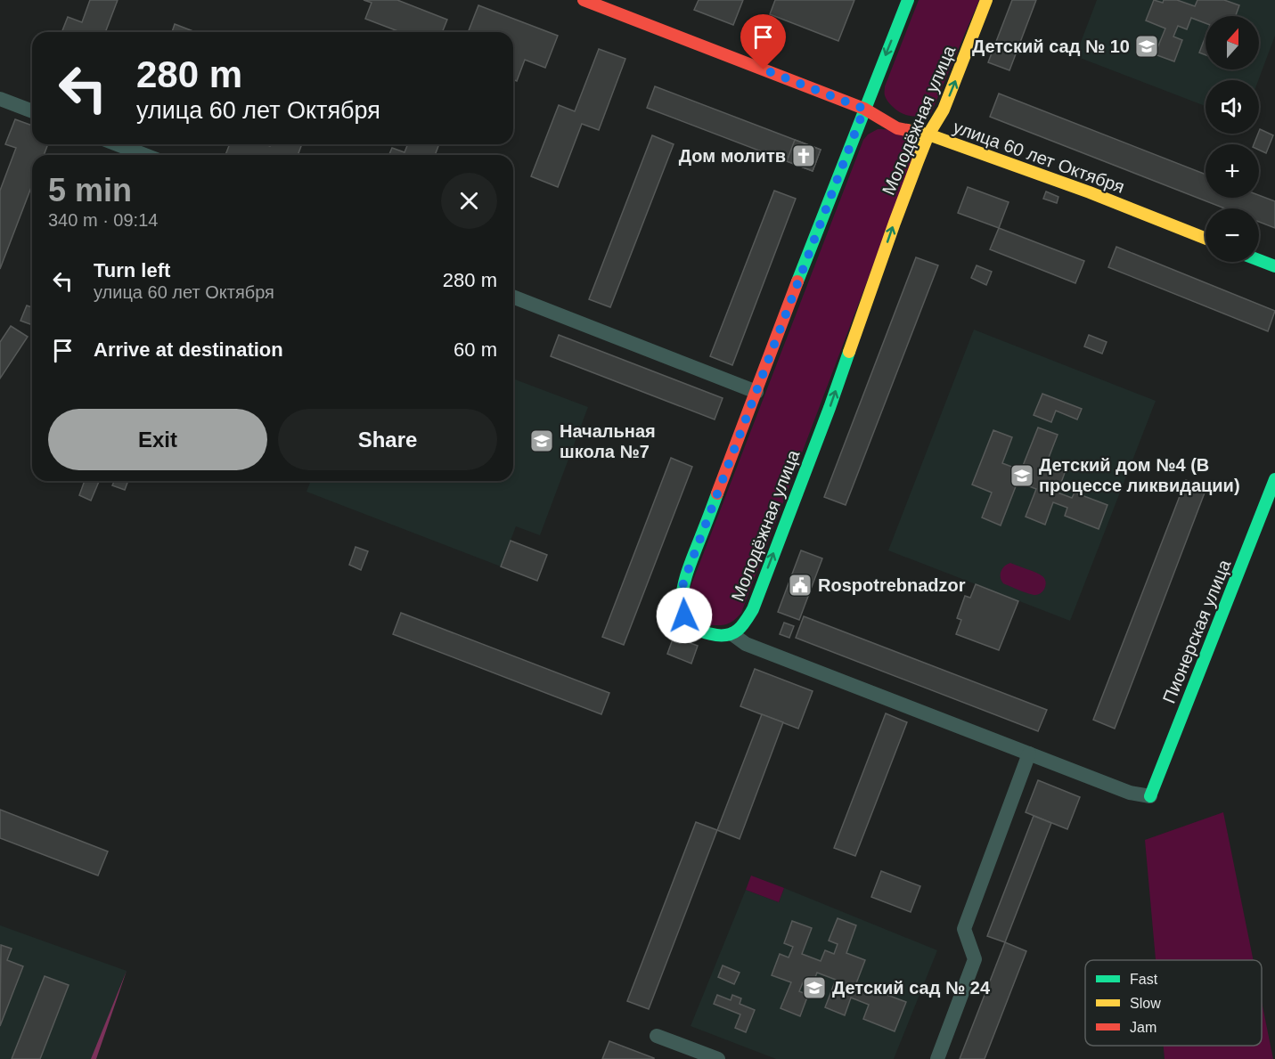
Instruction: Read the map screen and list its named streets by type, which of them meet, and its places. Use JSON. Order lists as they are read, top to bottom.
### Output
{
  "streets": {
    "main road": ["Молодёжная улица", "улица 60 лет Октября", "Пионерская улица"]
  },
  "crossings": [
    ["Молодёжная улица", "улица 60 лет Октября"]
  ],
  "places": {
    "school or university": [
      "Детский сад № 10",
      "Начальная школа №7",
      "Детский дом №4 (В процессе ликвидации)",
      "Детский сад № 24"
    ],
    "church": ["Дом молитв"],
    "public building": ["Rospotrebnadzor"]
  },
  "legend": ["Fast", "Slow", "Jam"],
  "north": "top",
  "page": {
    "map_buttons": ["+", "−"],
    "turn": ["280 m", "улица 60 лет Октября"],
    "heading": ["5 min", "340 m · 09:14"],
    "list": [
      {
        "name": "Turn left",
        "note": "улица 60 лет Октября",
        "value": "280 m"
      },
      {
        "name": "Arrive at destination",
        "value": "60 m"
      }
    ],
    "buttons": ["Exit", "Share"]
  }
}
